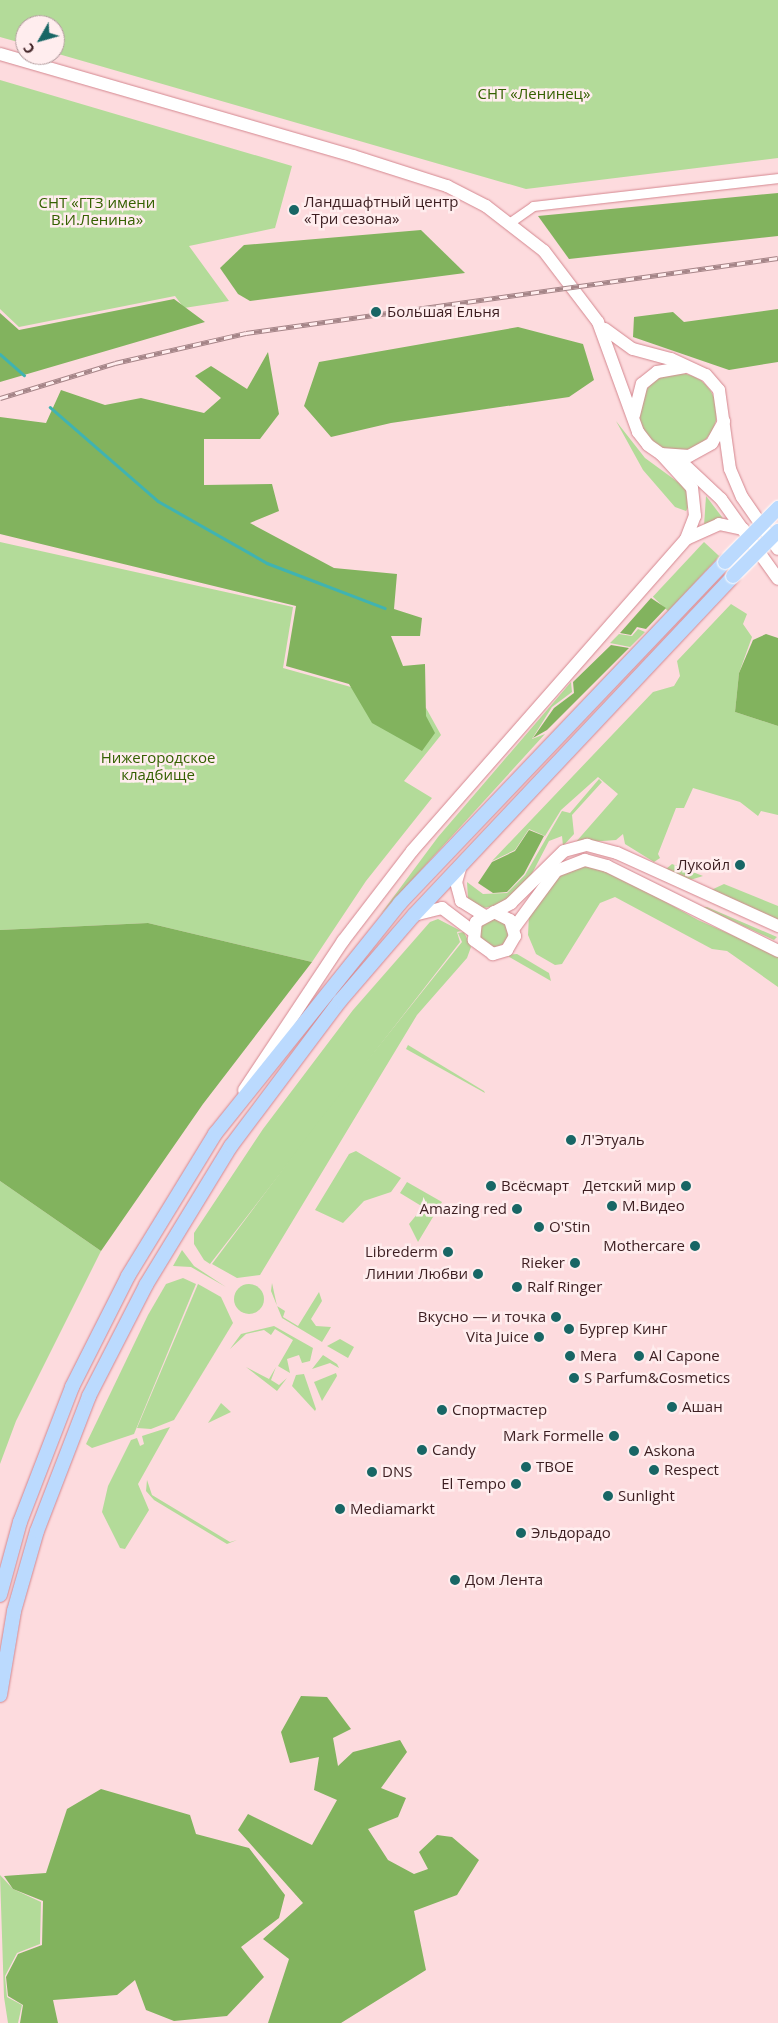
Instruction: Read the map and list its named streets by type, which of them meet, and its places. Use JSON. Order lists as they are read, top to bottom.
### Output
{
  "parks": ["СНТ «Ленинец»", "СНТ «ГТЗ имени В.И.Ленина»", "Нижегородское кладбище"],
  "places": [
    "Ландшафтный центр «Три сезона»",
    "Большая Ельня",
    "Лукойл",
    "Л'Этуаль",
    "Всёсмарт",
    "Детский мир",
    "М.Видео",
    "Amazing red",
    "O'Stin",
    "Mothercare",
    "Librederm",
    "Rieker",
    "Линии Любви",
    "Ralf Ringer",
    "Вкусно — и точка",
    "Бургер Кинг",
    "Vita Juice",
    "Мега",
    "Al Capone",
    "S Parfum&Cosmetics",
    "Ашан",
    "Спортмастер",
    "Mark Formelle",
    "Candy",
    "Askona",
    "ТВОЕ",
    "Respect",
    "DNS",
    "El Tempo",
    "Sunlight",
    "Mediamarkt",
    "Эльдорадо",
    "Дом Лента"
  ],
  "north": "bottom left"
}
